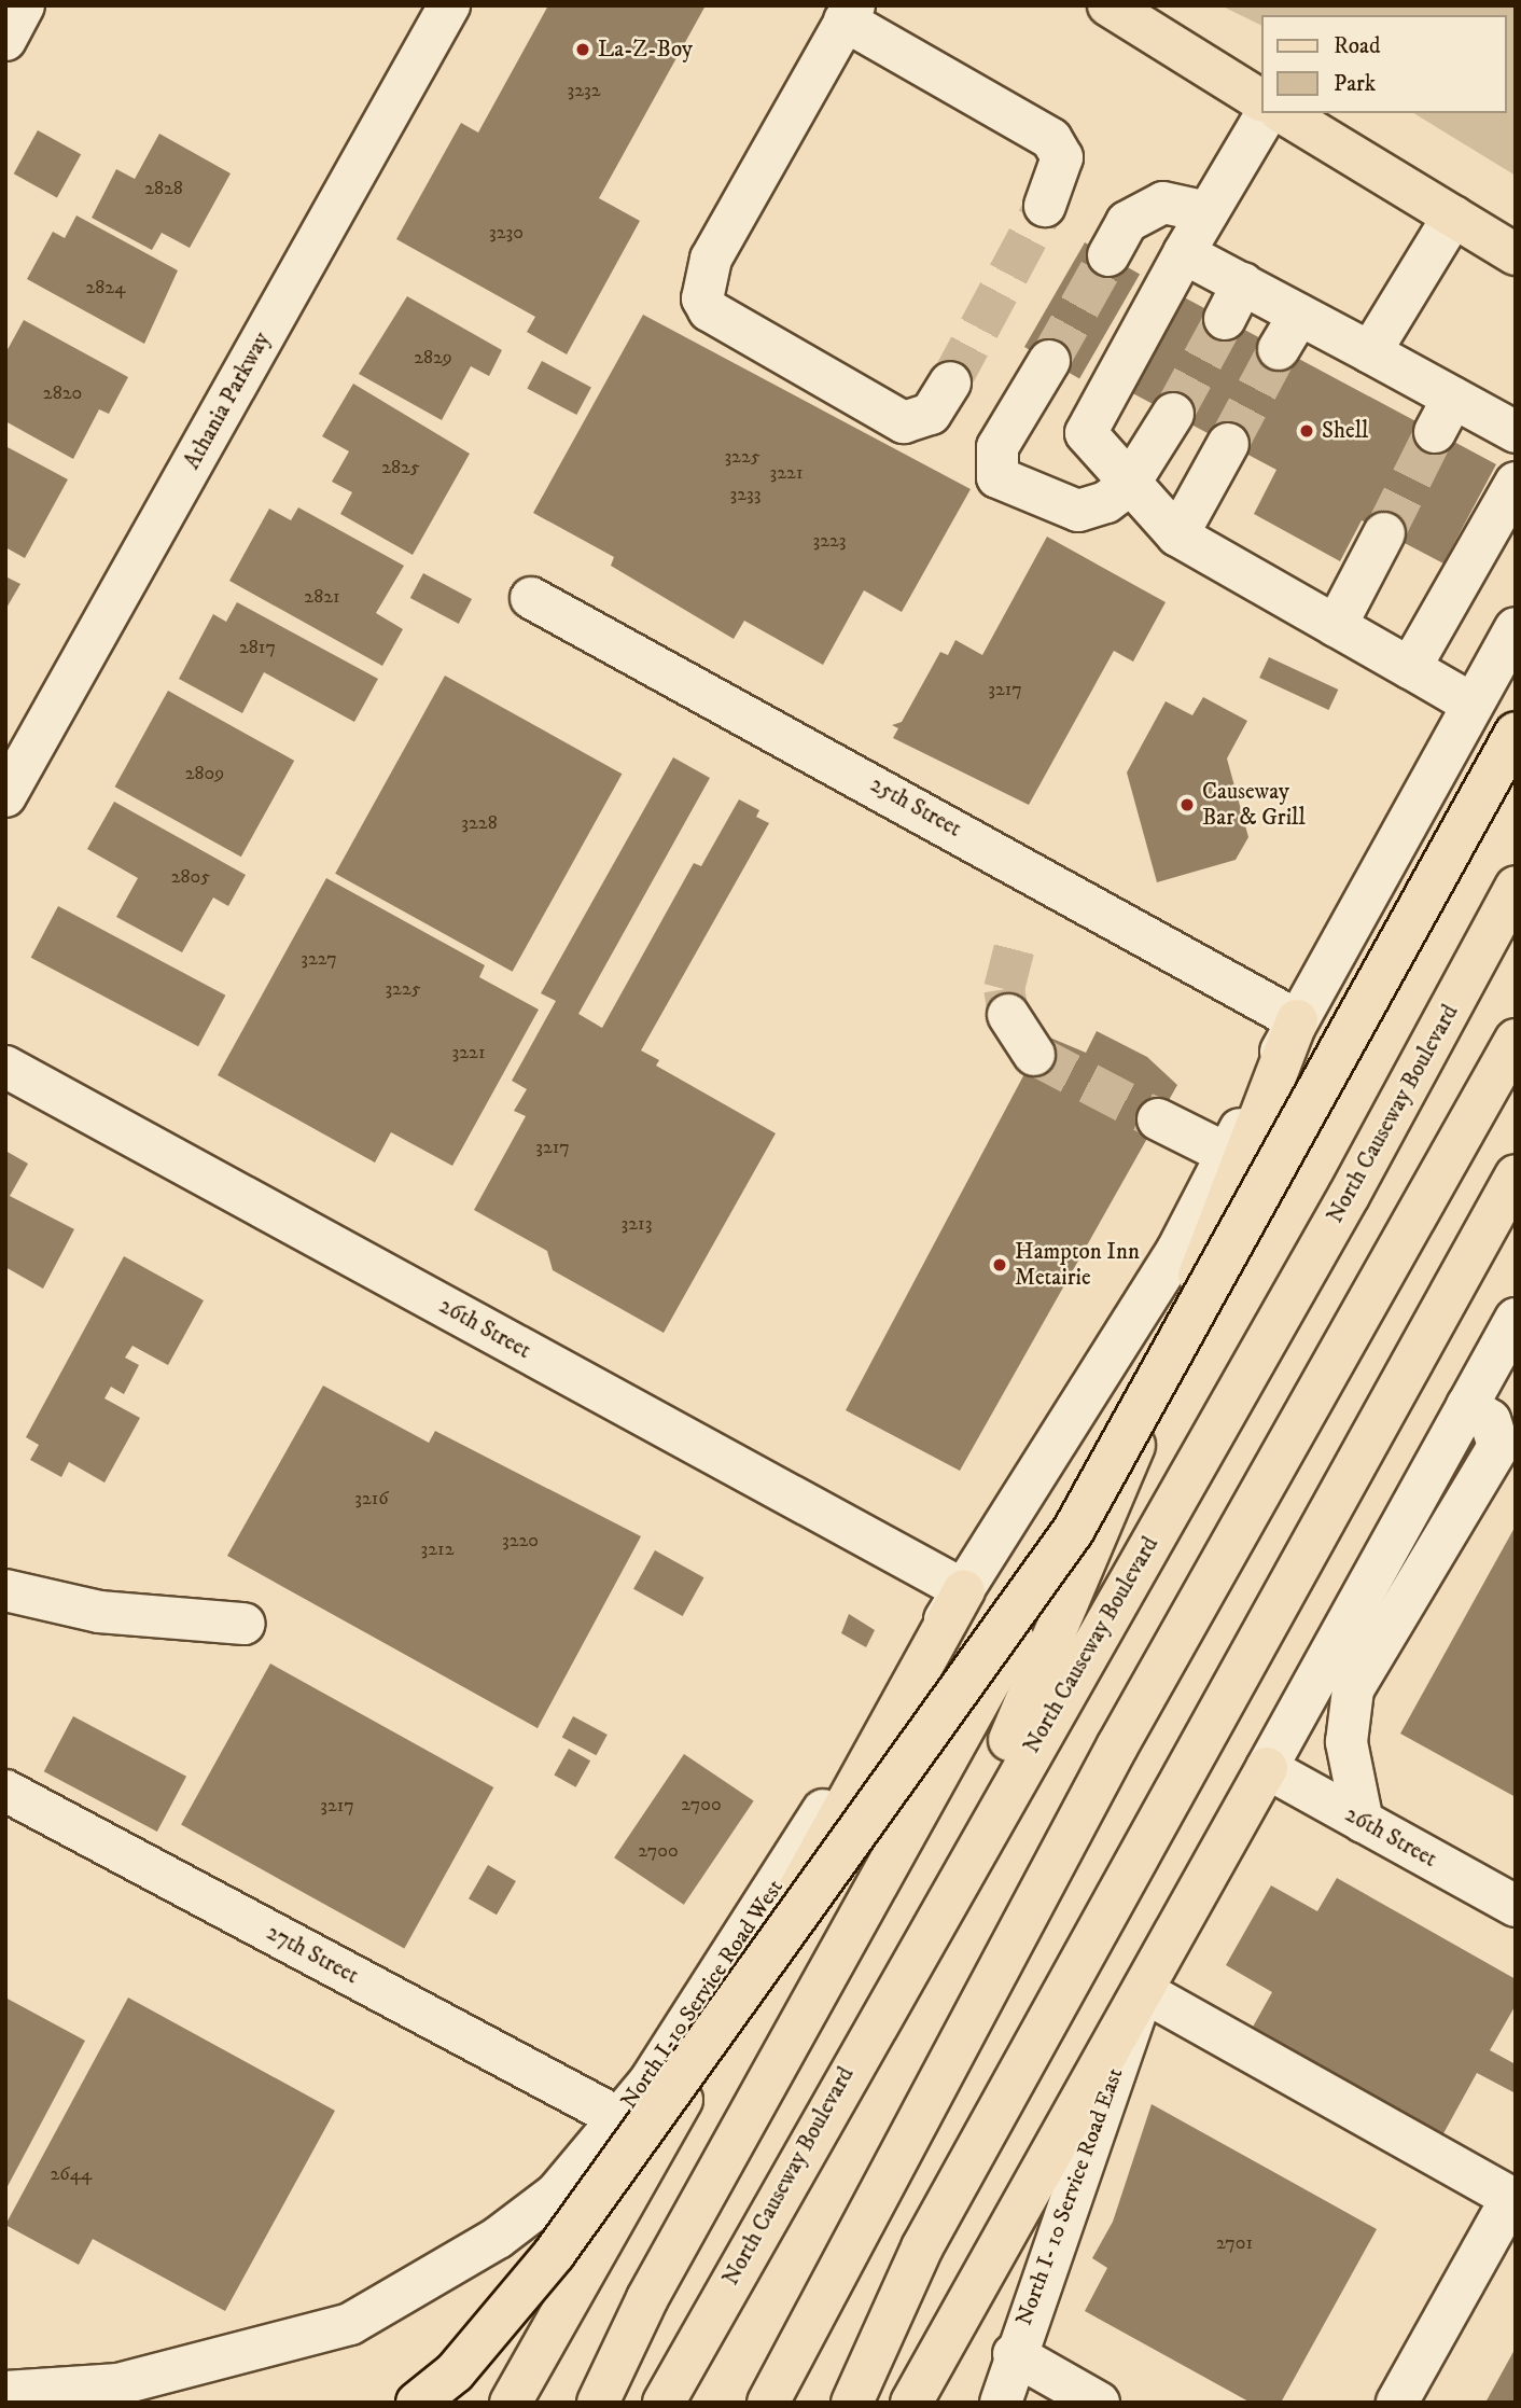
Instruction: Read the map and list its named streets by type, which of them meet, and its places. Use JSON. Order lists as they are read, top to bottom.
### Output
{
  "streets": {
    "main road": ["North Causeway Boulevard"],
    "street": [
      "Athania Parkway",
      "25th Street",
      "26th Street",
      "27th Street",
      "North I-10 Service Road West",
      "North I- 10 Service Road East"
    ]
  },
  "crossings": [
    ["26th Street", "North I-10 Service Road West"],
    ["27th Street", "North I-10 Service Road West"]
  ],
  "places": [
    "La-Z-Boy",
    "Shell",
    "Causeway Bar & Grill",
    "Hampton Inn Metairie"
  ],
  "house_numbers": [
    "3232",
    "2828",
    "3230",
    "2824",
    "2829",
    "2820",
    "3225",
    "2825",
    "3221",
    "3233",
    "3223",
    "2821",
    "2817",
    "3217",
    "2809",
    "3228",
    "2805",
    "3227",
    "3225",
    "3221",
    "3217",
    "3213",
    "3216",
    "3220",
    "3212",
    "2700",
    "3217",
    "2700",
    "2644",
    "2701"
  ],
  "legend": ["Road", "Park"]
}
